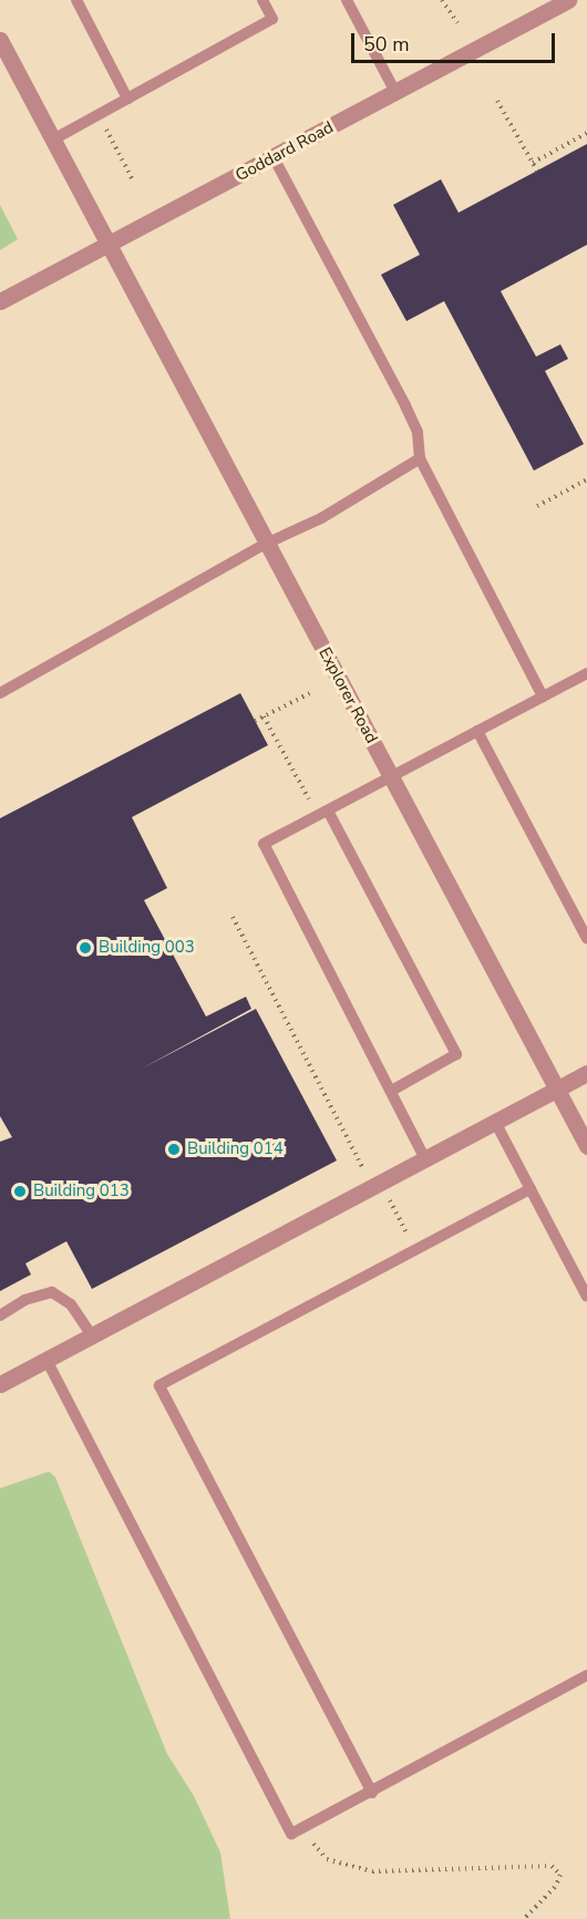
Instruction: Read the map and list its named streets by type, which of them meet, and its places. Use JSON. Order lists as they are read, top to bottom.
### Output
{
  "streets": {
    "street": ["Goddard Road", "Explorer Road"]
  },
  "crossings": [
    ["Goddard Road", "Explorer Road"]
  ],
  "places": ["Building 003", "Building 014", "Building 013"],
  "scale_bar": "50 m"
}
